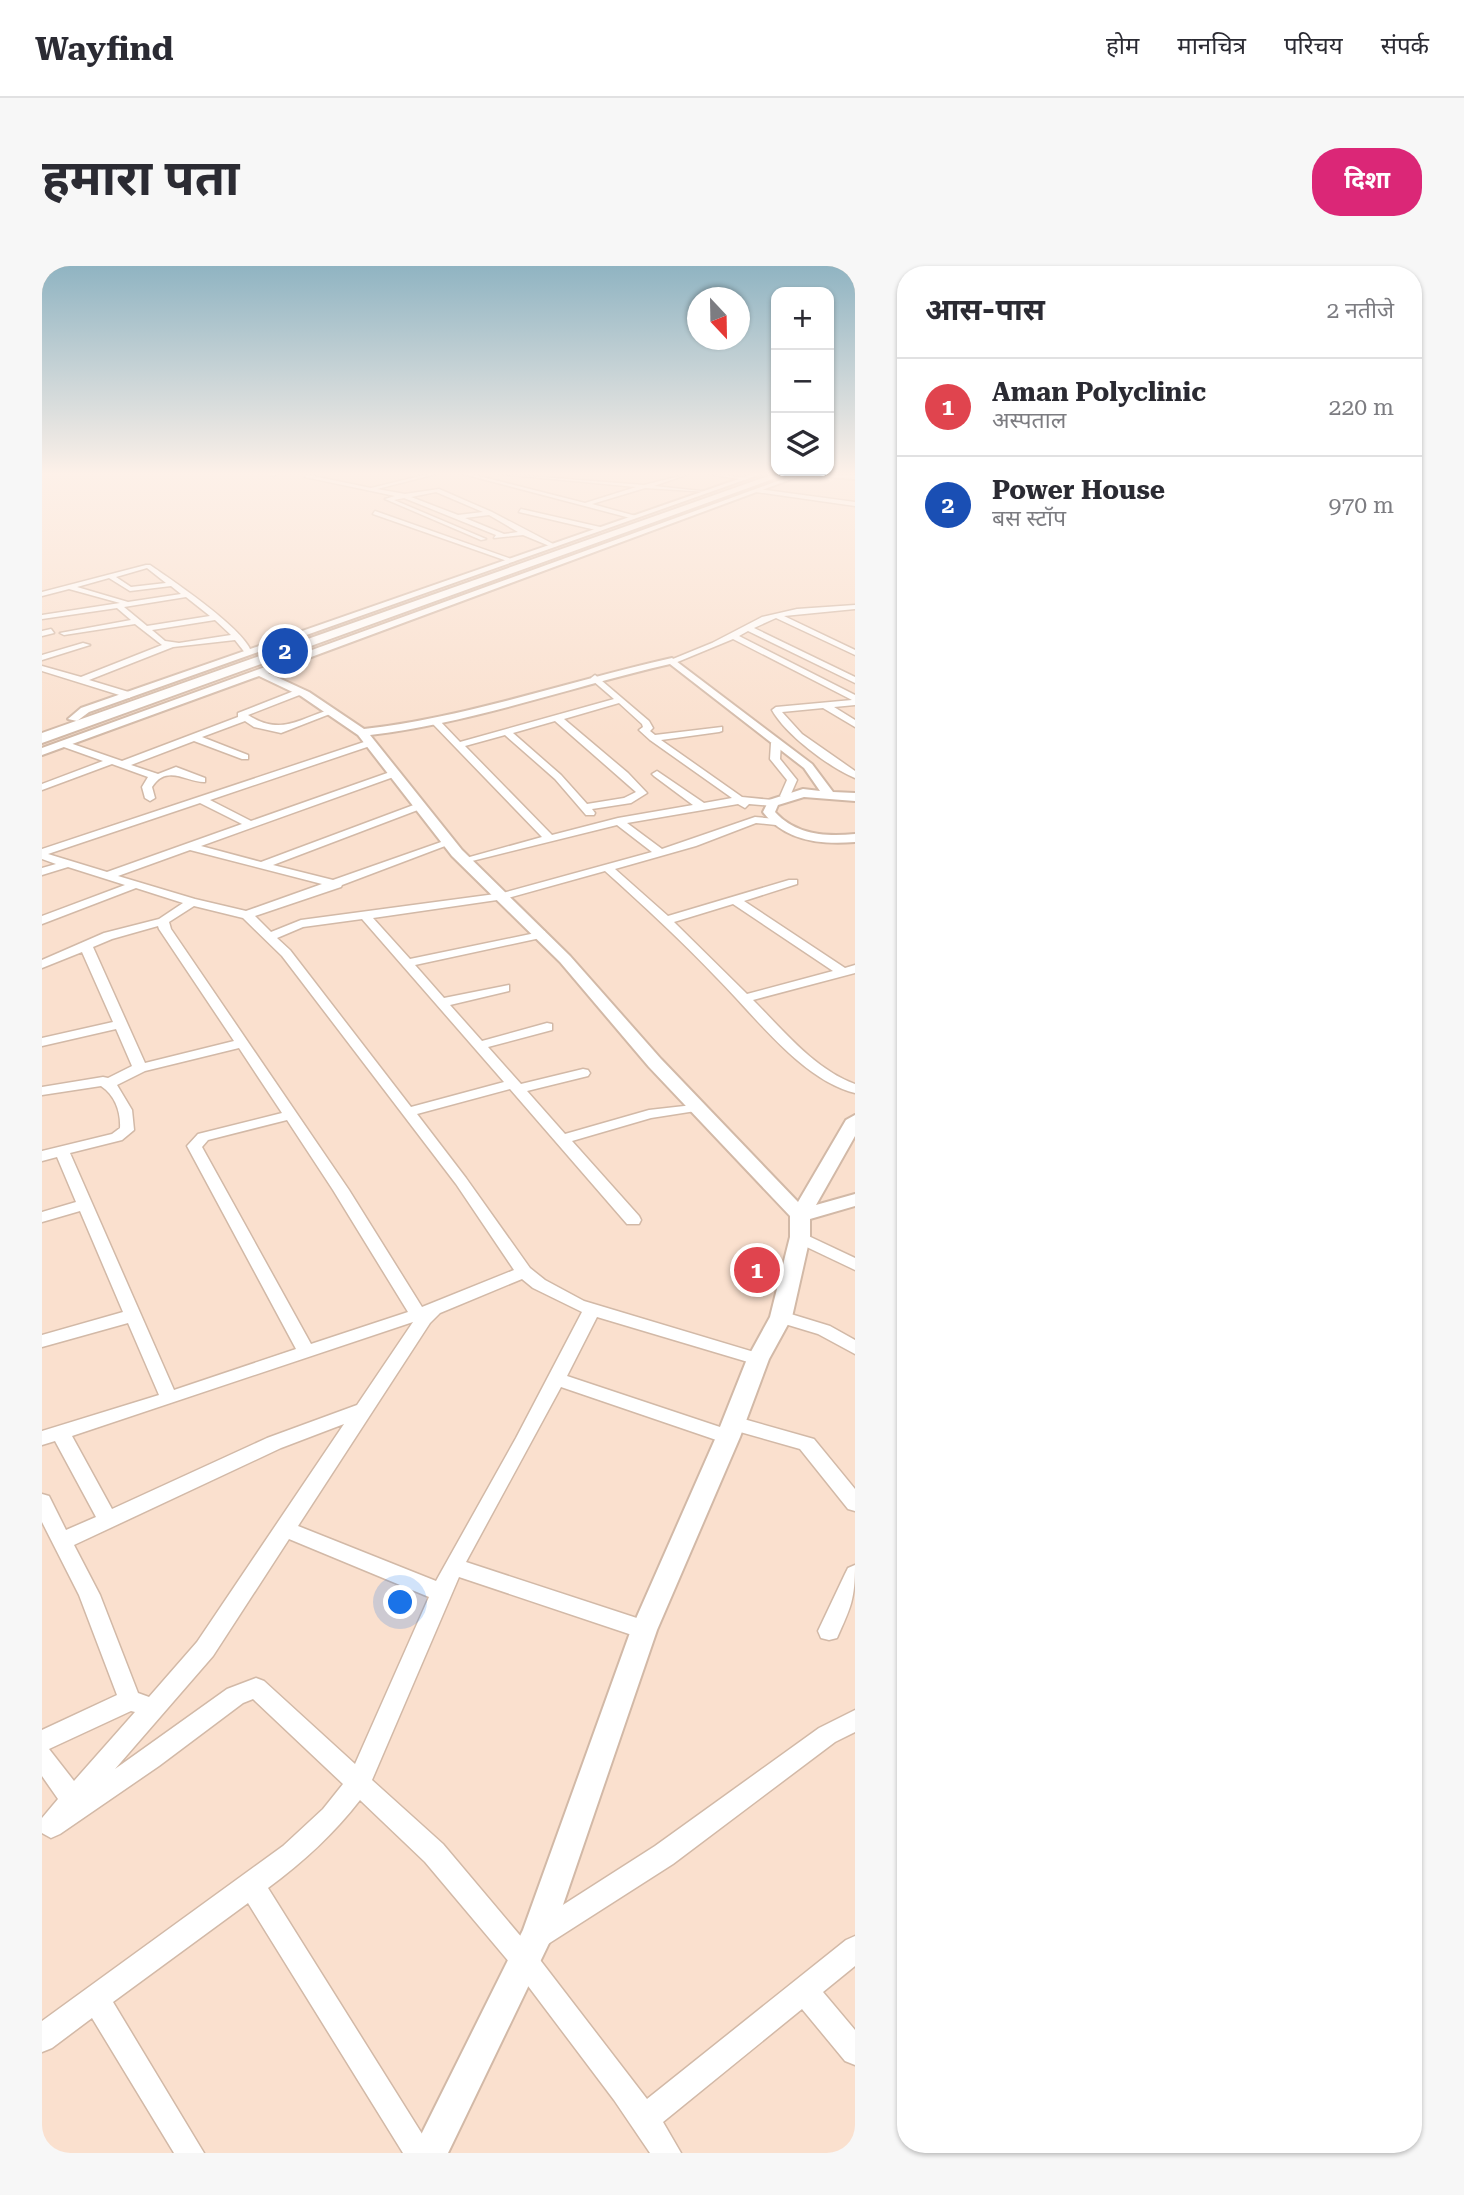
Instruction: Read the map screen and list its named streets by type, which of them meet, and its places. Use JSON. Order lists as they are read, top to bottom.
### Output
{
  "north": "bottom",
  "page": {
    "header": "Wayfind",
    "nav": [
      "होम",
      "मानचित्र",
      "परिचय",
      "संपर्क"
    ],
    "buttons": "दिशा",
    "title": "हमारा पता",
    "heading": ["आस-पास", "2 नतीजे"],
    "map_buttons": ["+", "−"],
    "list": [
      {
        "mark": "1",
        "name": "Aman Polyclinic",
        "note": "अस्पताल",
        "value": "220 m"
      },
      {
        "mark": "2",
        "name": "Power House",
        "note": "बस स्टॉप",
        "value": "970 m"
      }
    ],
    "pins": ["2", "1"]
  }
}
